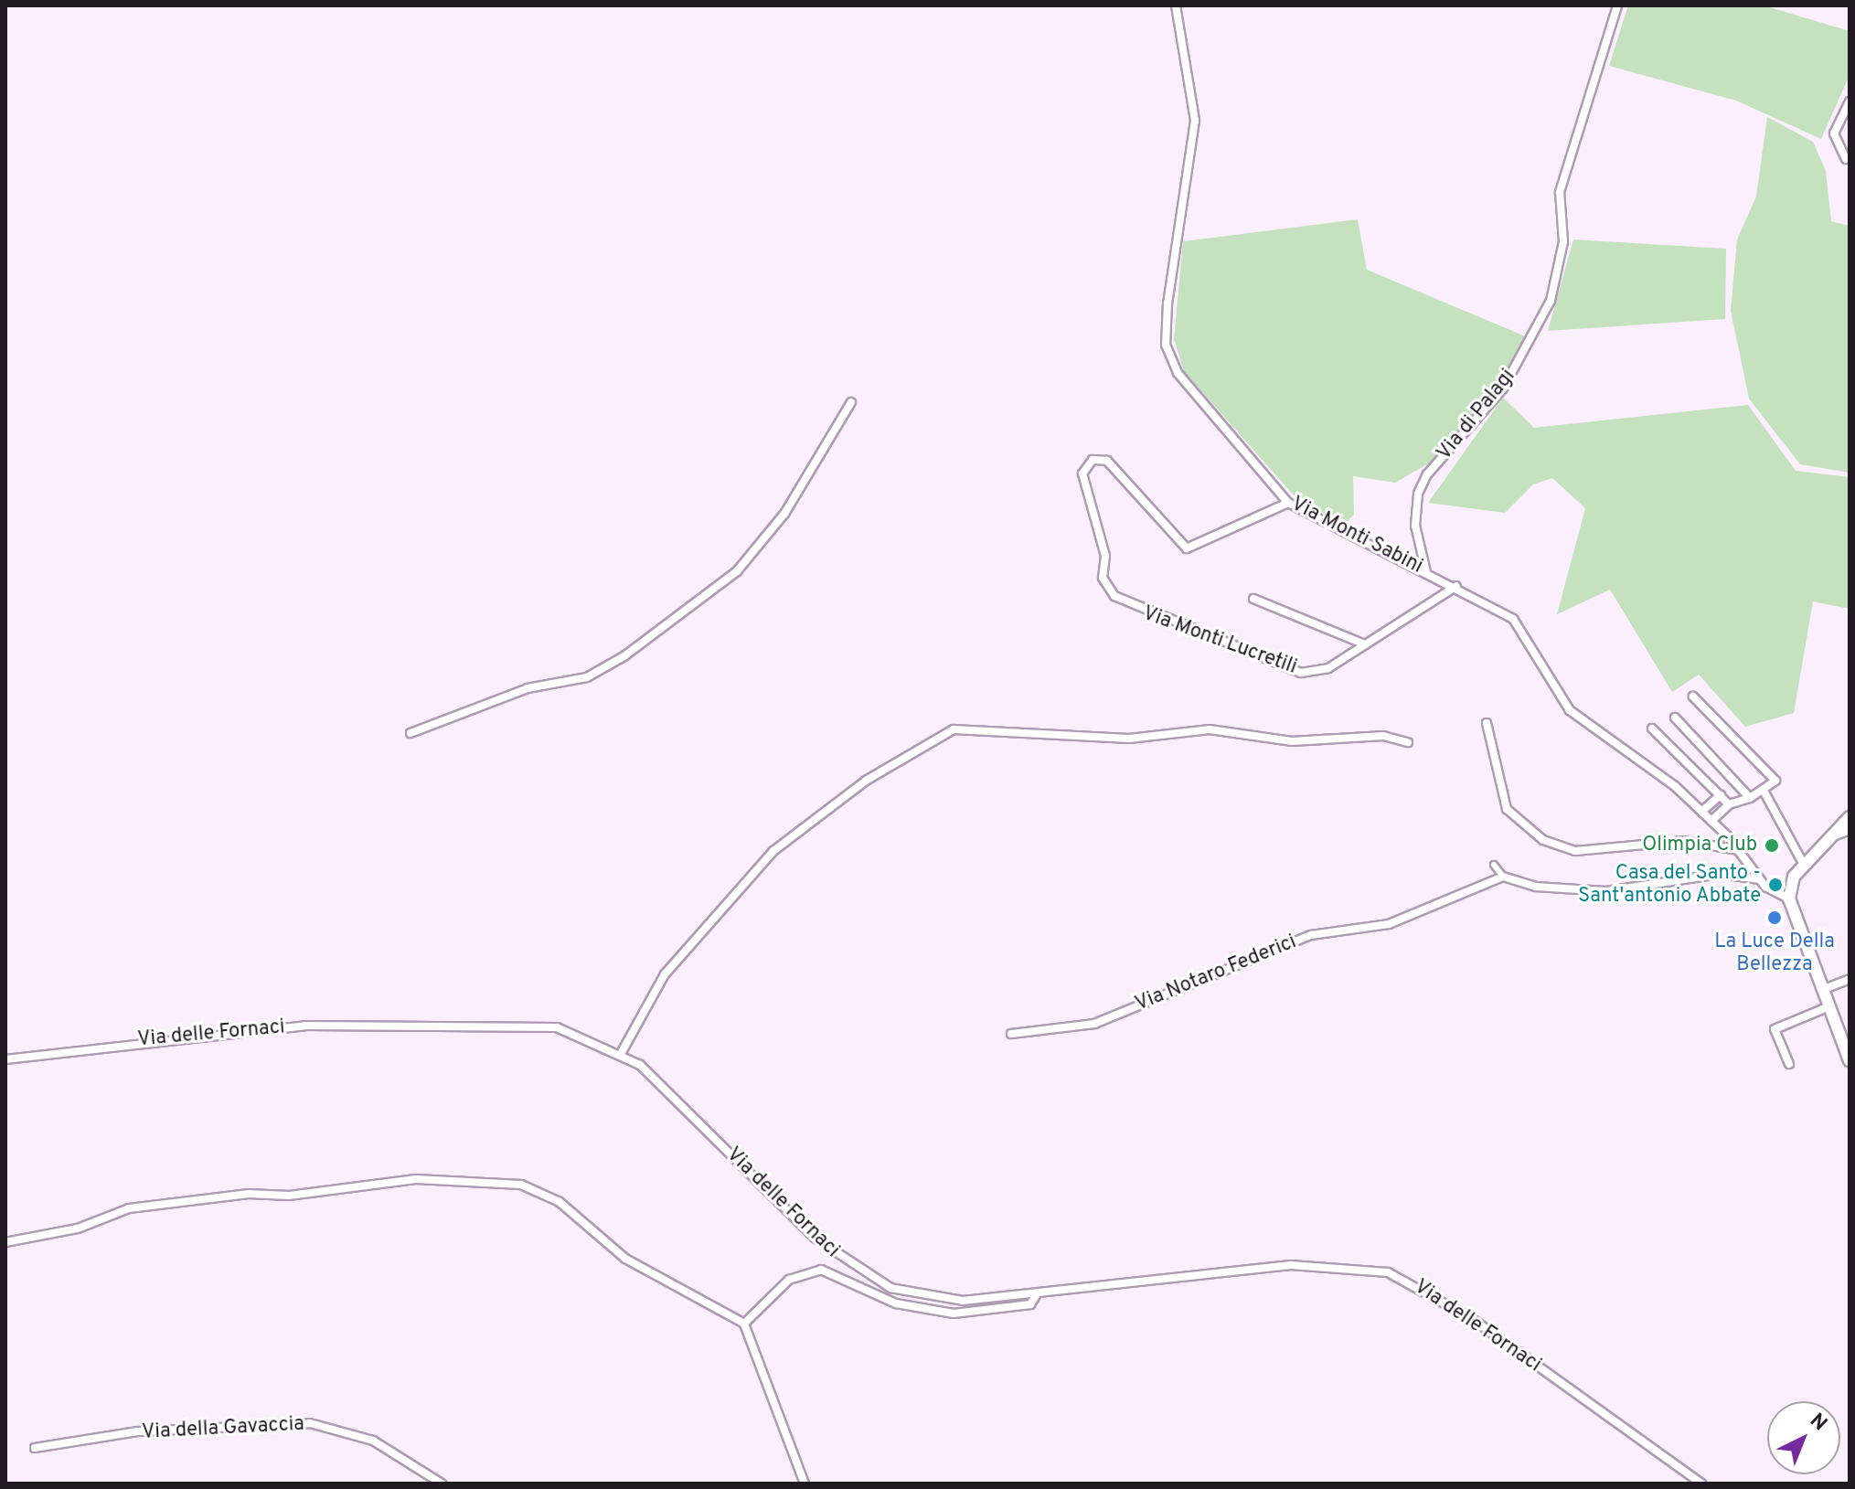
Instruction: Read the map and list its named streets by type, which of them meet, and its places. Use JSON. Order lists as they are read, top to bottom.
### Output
{
  "streets": {
    "street": [
      "Via di Palagi",
      "Via Monti Sabini",
      "Via Monti Lucretili",
      "Via Notaro Federici",
      "Via delle Fornaci",
      "Via della Gavaccia"
    ]
  },
  "crossings": [
    ["Via di Palagi", "Via Monti Sabini"],
    ["Via Monti Sabini", "Via Monti Lucretili"]
  ],
  "places": ["Olimpia Club", "Casa del Santo - Sant'antonio Abbate", "La Luce Della Bellezza"],
  "north": "top right"
}
